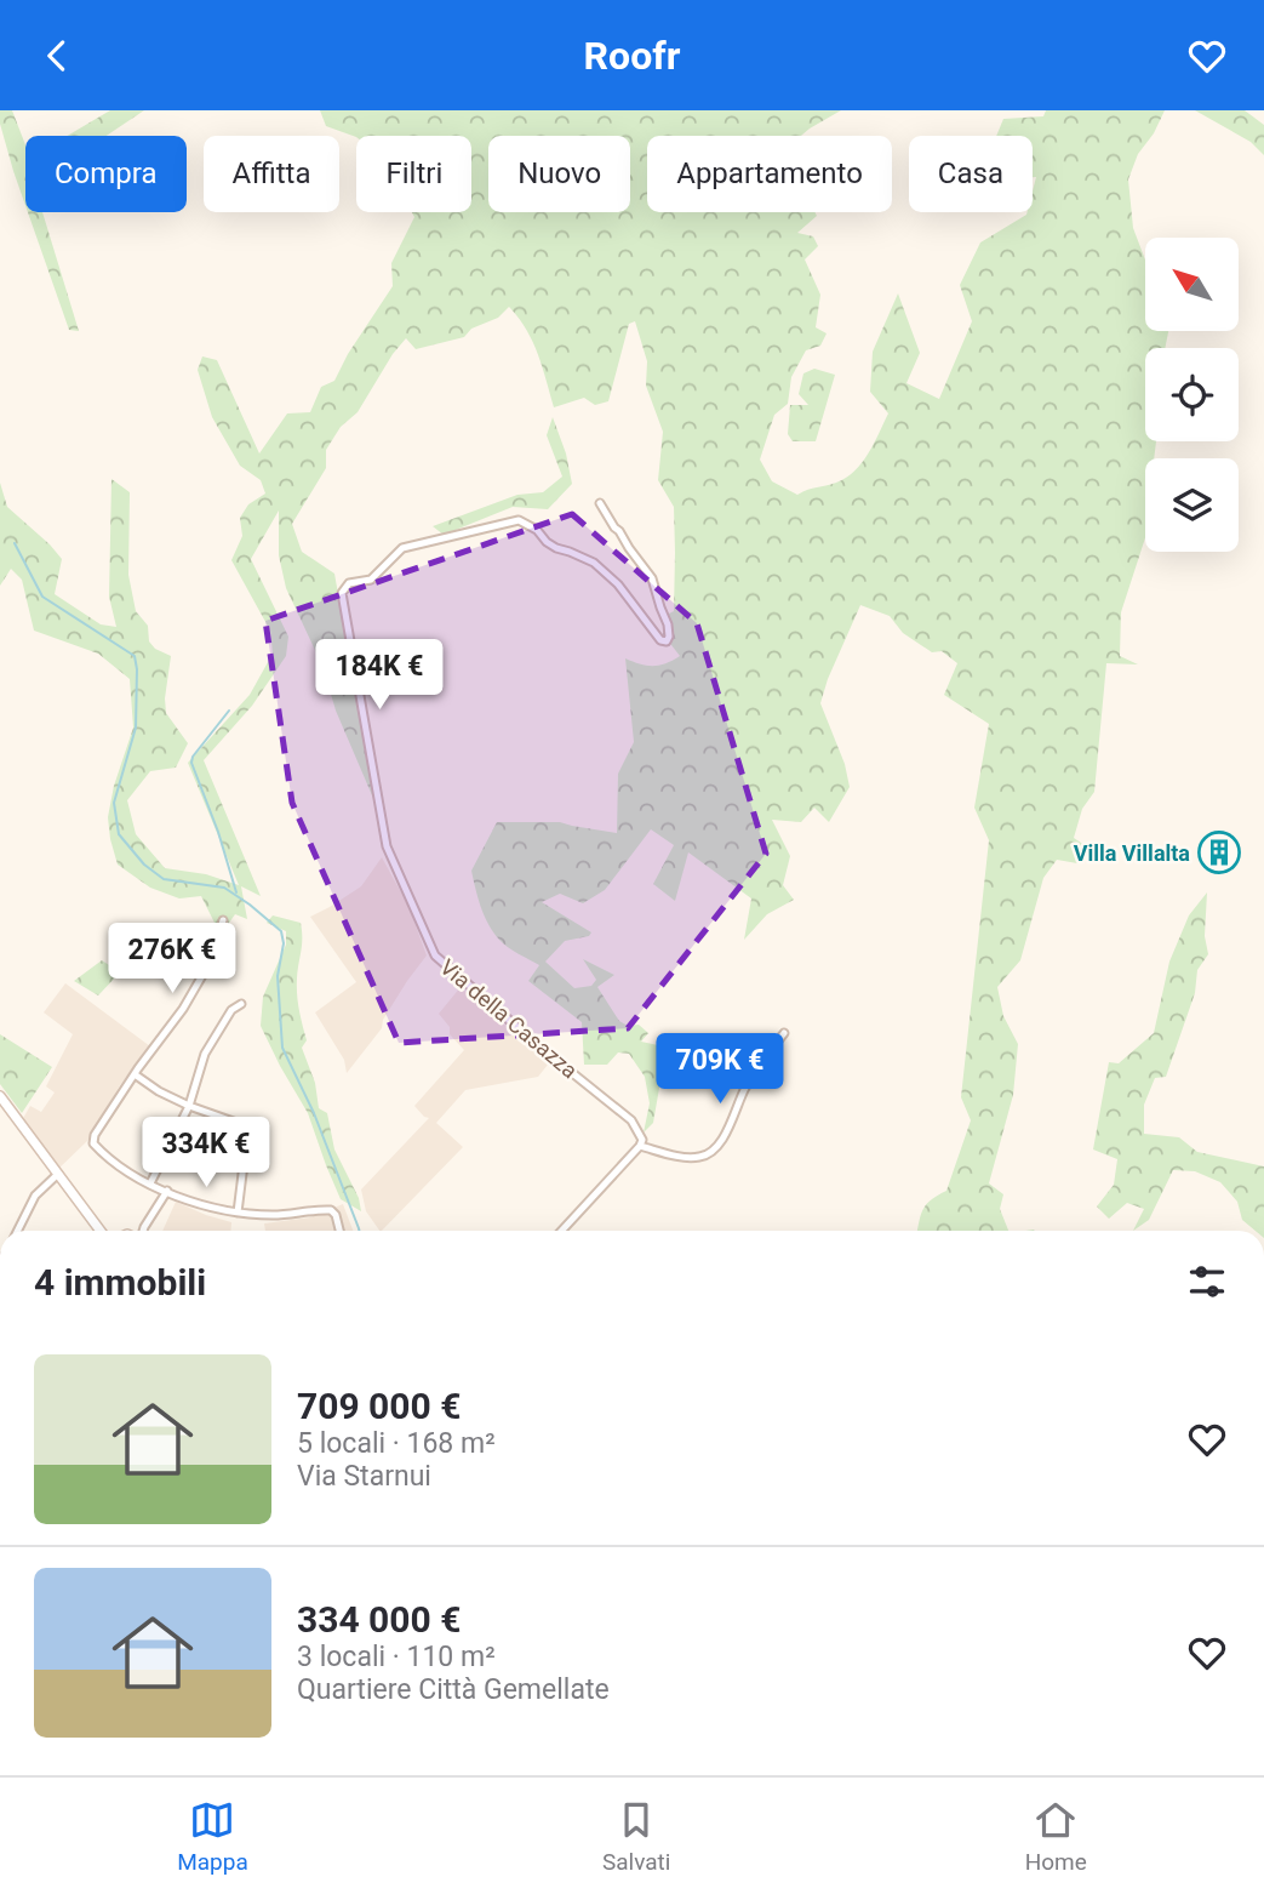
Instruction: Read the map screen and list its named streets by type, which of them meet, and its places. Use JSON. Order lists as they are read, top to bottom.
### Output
{
  "streets": {
    "street": ["Via della Casazza"]
  },
  "places": {
    "building": ["Villa Villalta"]
  },
  "north": "top left",
  "page": {
    "header": "Roofr",
    "chip": [
      "Compra",
      "Affitta",
      "Filtri",
      "Nuovo",
      "Appartamento",
      "Casa"
    ],
    "price": [
      "184K €",
      "276K €",
      "709K €",
      "334K €"
    ],
    "heading": "4 immobili",
    "list": [
      {
        "name": "709 000 €",
        "note": "5 locali · 168 m² · Via Starnui"
      },
      {
        "name": "334 000 €",
        "note": "3 locali · 110 m² · Quartiere Città Gemellate"
      }
    ],
    "tabs": ["Mappa", "Salvati", "Home"]
  }
}
